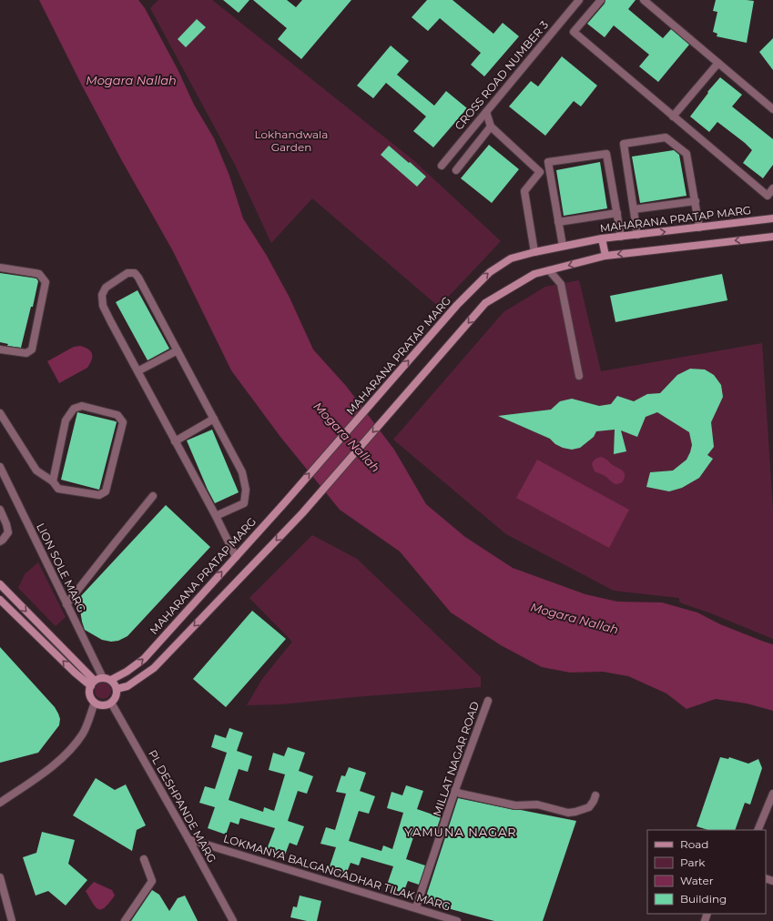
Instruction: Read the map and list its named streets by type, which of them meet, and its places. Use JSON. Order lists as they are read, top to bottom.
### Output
{
  "streets": {
    "main road": ["MAHARANA PRATAP MARG"],
    "street": [
      "CROSS ROAD NUMBER 3",
      "LION SOLE MARG",
      "MILLAT NAGAR ROAD",
      "PL DESHPANDE MARG",
      "LOKMANYA BALGANGADHAR TILAK MARG"
    ]
  },
  "crossings": [
    ["MAHARANA PRATAP MARG", "LION SOLE MARG"],
    ["MAHARANA PRATAP MARG", "PL DESHPANDE MARG"],
    ["LION SOLE MARG", "PL DESHPANDE MARG"],
    ["MILLAT NAGAR ROAD", "LOKMANYA BALGANGADHAR TILAK MARG"],
    ["PL DESHPANDE MARG", "LOKMANYA BALGANGADHAR TILAK MARG"]
  ],
  "districts": ["YAMUNA NAGAR"],
  "water": ["Mogara Nallah"],
  "parks": ["Lokhandwala Garden"],
  "legend": [
    "Road",
    "Park",
    "Water",
    "Building"
  ]
}
